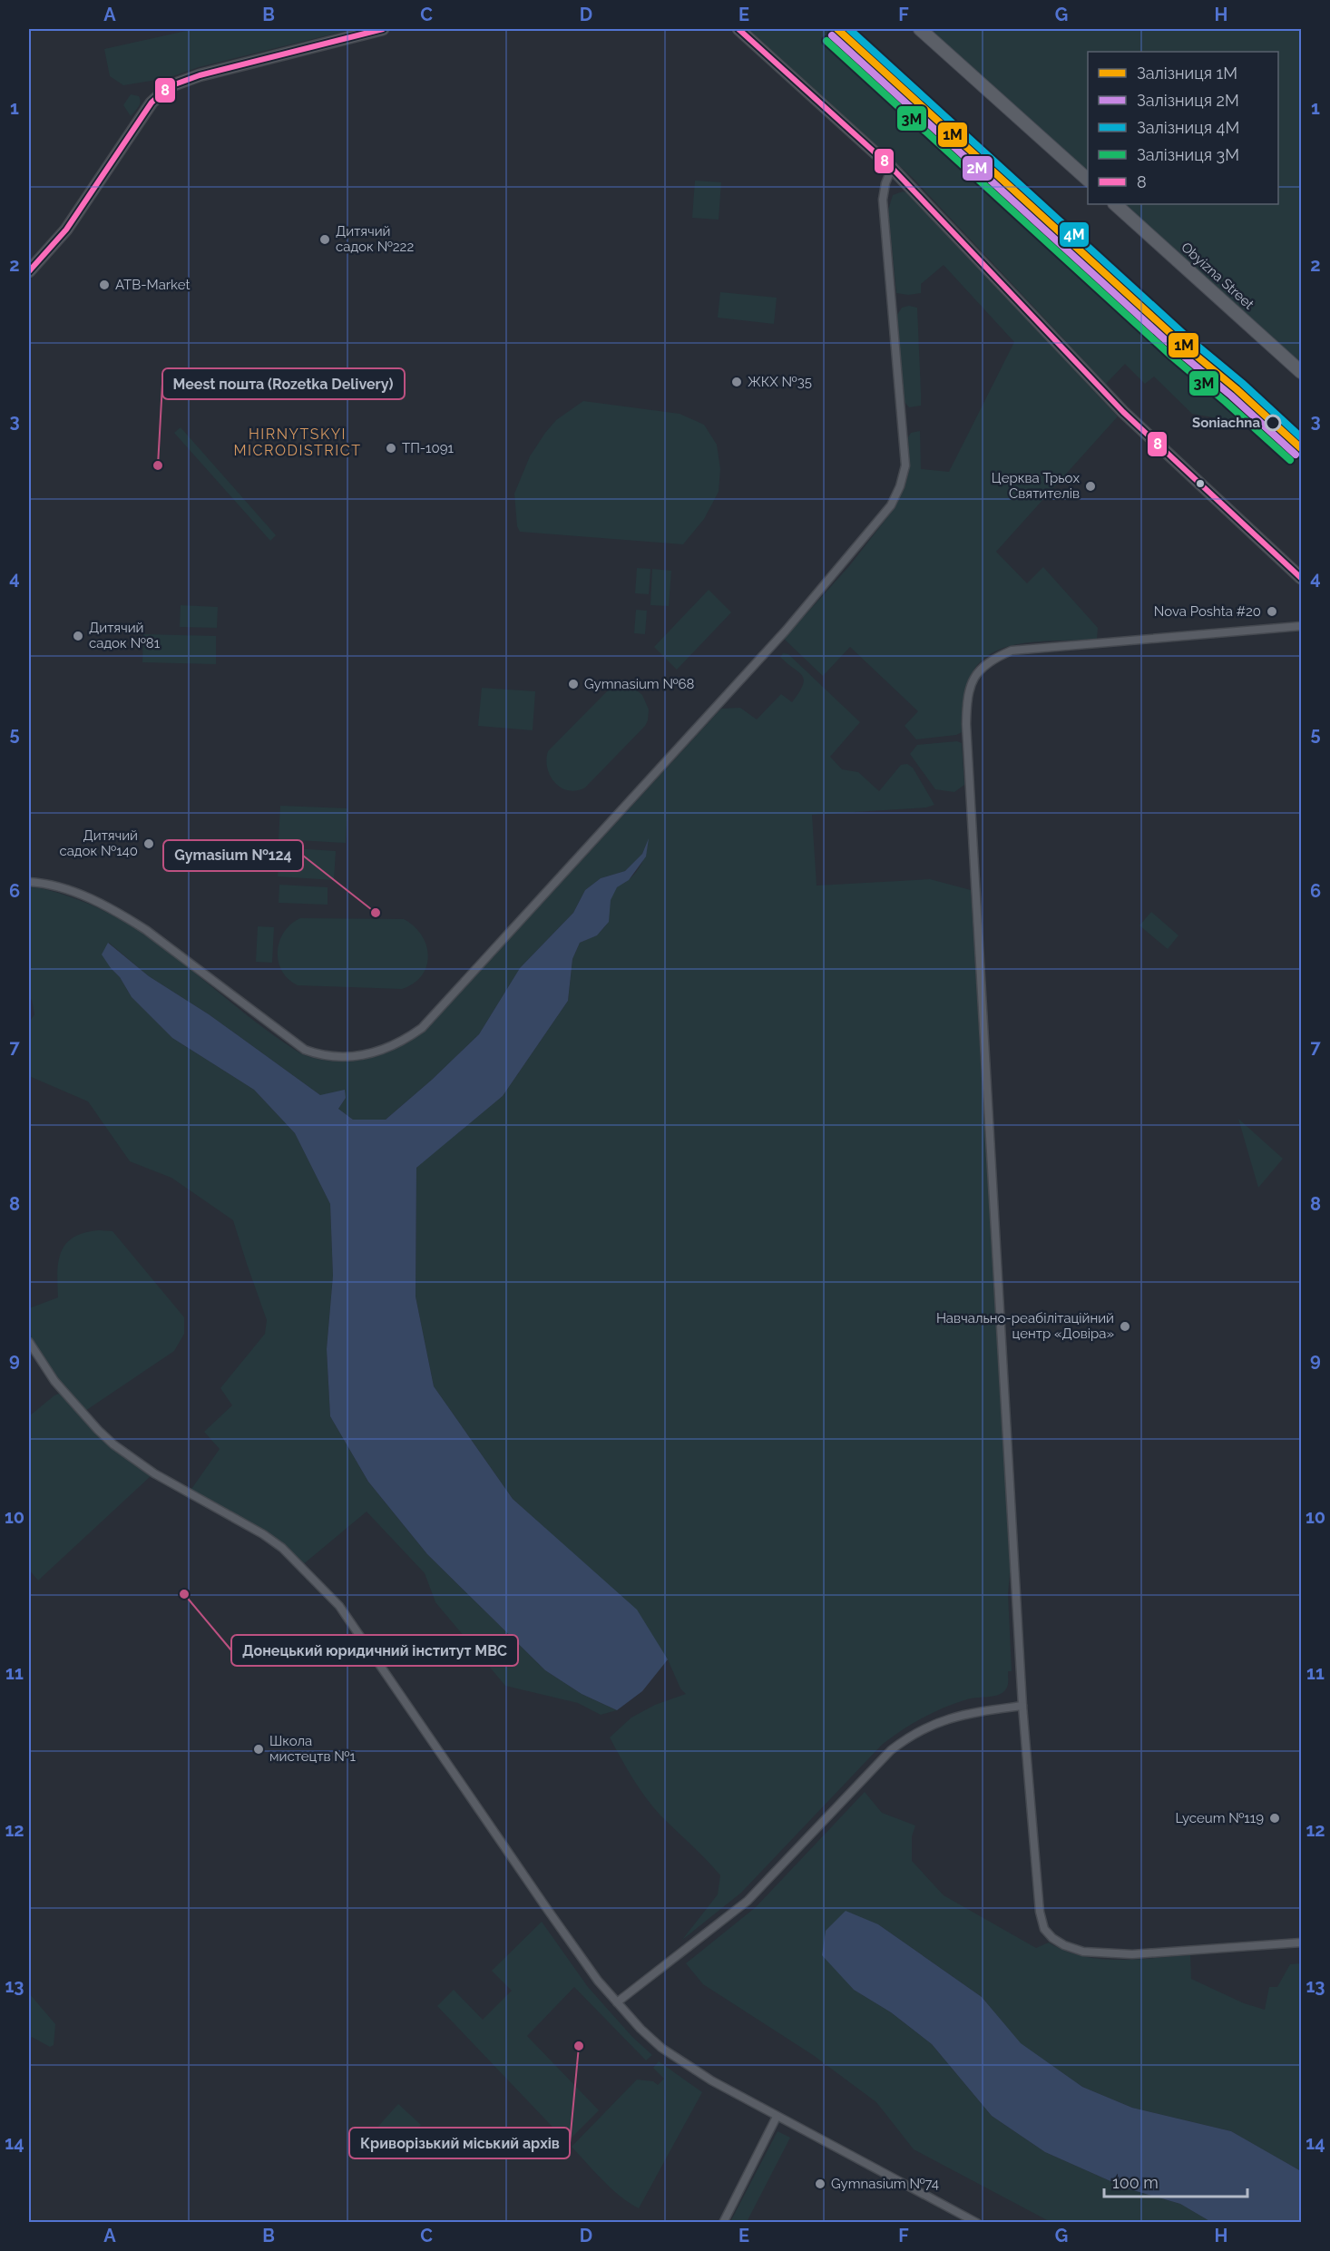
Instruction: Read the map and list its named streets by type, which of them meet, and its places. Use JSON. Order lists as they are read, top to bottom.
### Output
{
  "streets": {
    "main road": ["Obyizna Street"]
  },
  "districts": ["HIRNYTSKYI MICRODISTRICT"],
  "places": [
    "Дитячий садок №222",
    "ATB-Market",
    "ЖКХ №35",
    "Soniachna",
    "ТП-1091",
    "Meest пошта (Rozetka Delivery)",
    "Церква Трьох Святителів",
    "Nova Poshta #20",
    "Дитячий садок №81",
    "Gymnasium №68",
    "Дитячий садок №140",
    "Gymasium №124",
    "Навчально-реабілітаційний центр «Довіра»",
    "Донецький юридичний інститут МВС",
    "Школа мистецтв №1",
    "Lyceum №119",
    "Криворізький міський архів",
    "Gymnasium №74"
  ],
  "lines": [
    "rail line 1М",
    "rail line 4М",
    "transit line 8",
    "rail line 2М",
    "rail line 3М"
  ],
  "legend": [
    "Залізниця 1М",
    "Залізниця 2М",
    "Залізниця 4М",
    "Залізниця 3М",
    "8"
  ],
  "scale_bar": "100 m",
  "grid": {
    "columns": [
      "A",
      "B",
      "C",
      "D",
      "E",
      "F",
      "G",
      "H"
    ],
    "rows": [
      "1",
      "2",
      "3",
      "4",
      "5",
      "6",
      "7",
      "8",
      "9",
      "10",
      "11",
      "12",
      "13",
      "14"
    ]
  }
}
